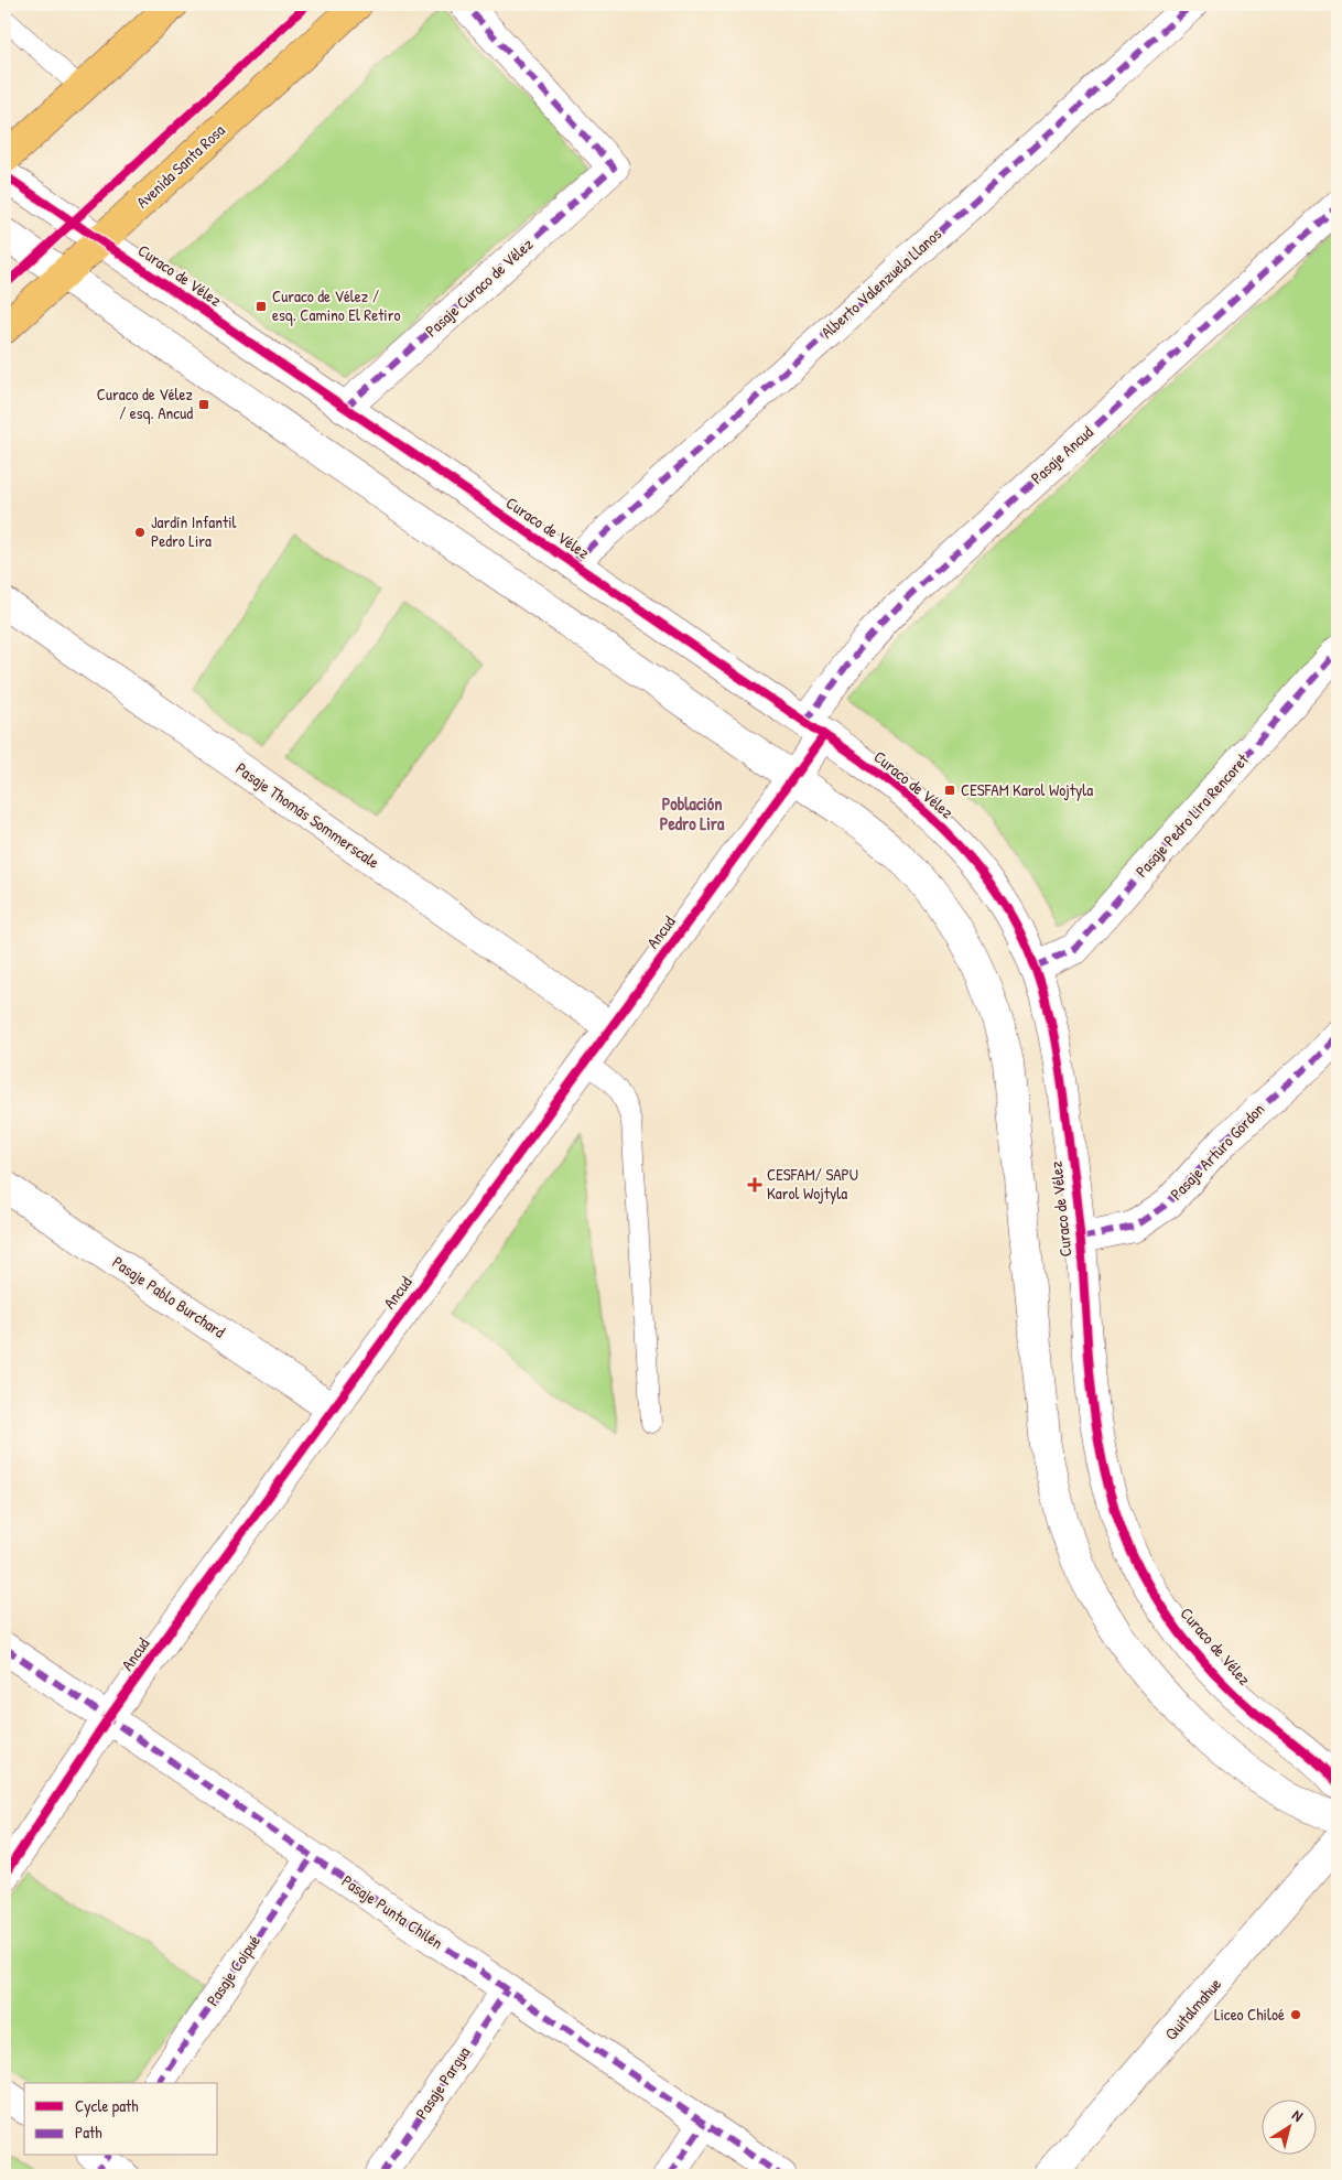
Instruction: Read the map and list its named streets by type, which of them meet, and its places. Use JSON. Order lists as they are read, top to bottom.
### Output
{
  "streets": {
    "main road": ["Avenida Santa Rosa"],
    "street": [
      "Curaco de Vélez",
      "Alberto Valenzuela Llanos",
      "Pasaje Curaco de Vélez",
      "Pasaje Ancud",
      "Pasaje Thomás Sommerscale",
      "Pasaje Pedro Lira Rencoret",
      "Ancud",
      "Pasaje Arturo Gordon",
      "Pasaje Pablo Burchard",
      "Pasaje Punta Chilén",
      "Pasaje Coipué",
      "Quitalmahue",
      "Pasaje Pargua"
    ]
  },
  "crossings": [
    ["Avenida Santa Rosa", "Curaco de Vélez"],
    ["Curaco de Vélez", "Alberto Valenzuela Llanos"],
    ["Curaco de Vélez", "Pasaje Curaco de Vélez"],
    ["Curaco de Vélez", "Pasaje Ancud"],
    ["Curaco de Vélez", "Pasaje Pedro Lira Rencoret"],
    ["Curaco de Vélez", "Ancud"],
    ["Curaco de Vélez", "Pasaje Arturo Gordon"],
    ["Pasaje Ancud", "Ancud"],
    ["Pasaje Thomás Sommerscale", "Ancud"],
    ["Ancud", "Pasaje Pablo Burchard"],
    ["Ancud", "Pasaje Punta Chilén"],
    ["Pasaje Punta Chilén", "Pasaje Coipué"],
    ["Pasaje Punta Chilén", "Pasaje Pargua"]
  ],
  "districts": ["Población Pedro Lira"],
  "places": {
    "transit": ["Curaco de Vélez / esq. Camino El Retiro", "Curaco de Vélez / esq. Ancud", "CESFAM Karol Wojtyla"],
    "other": ["Jardín Infantil Pedro Lira", "Liceo Chiloé"],
    "health": ["CESFAM/ SAPU Karol Wojtyla"]
  },
  "legend": ["Cycle path", "Path"],
  "north": "top right"
}
